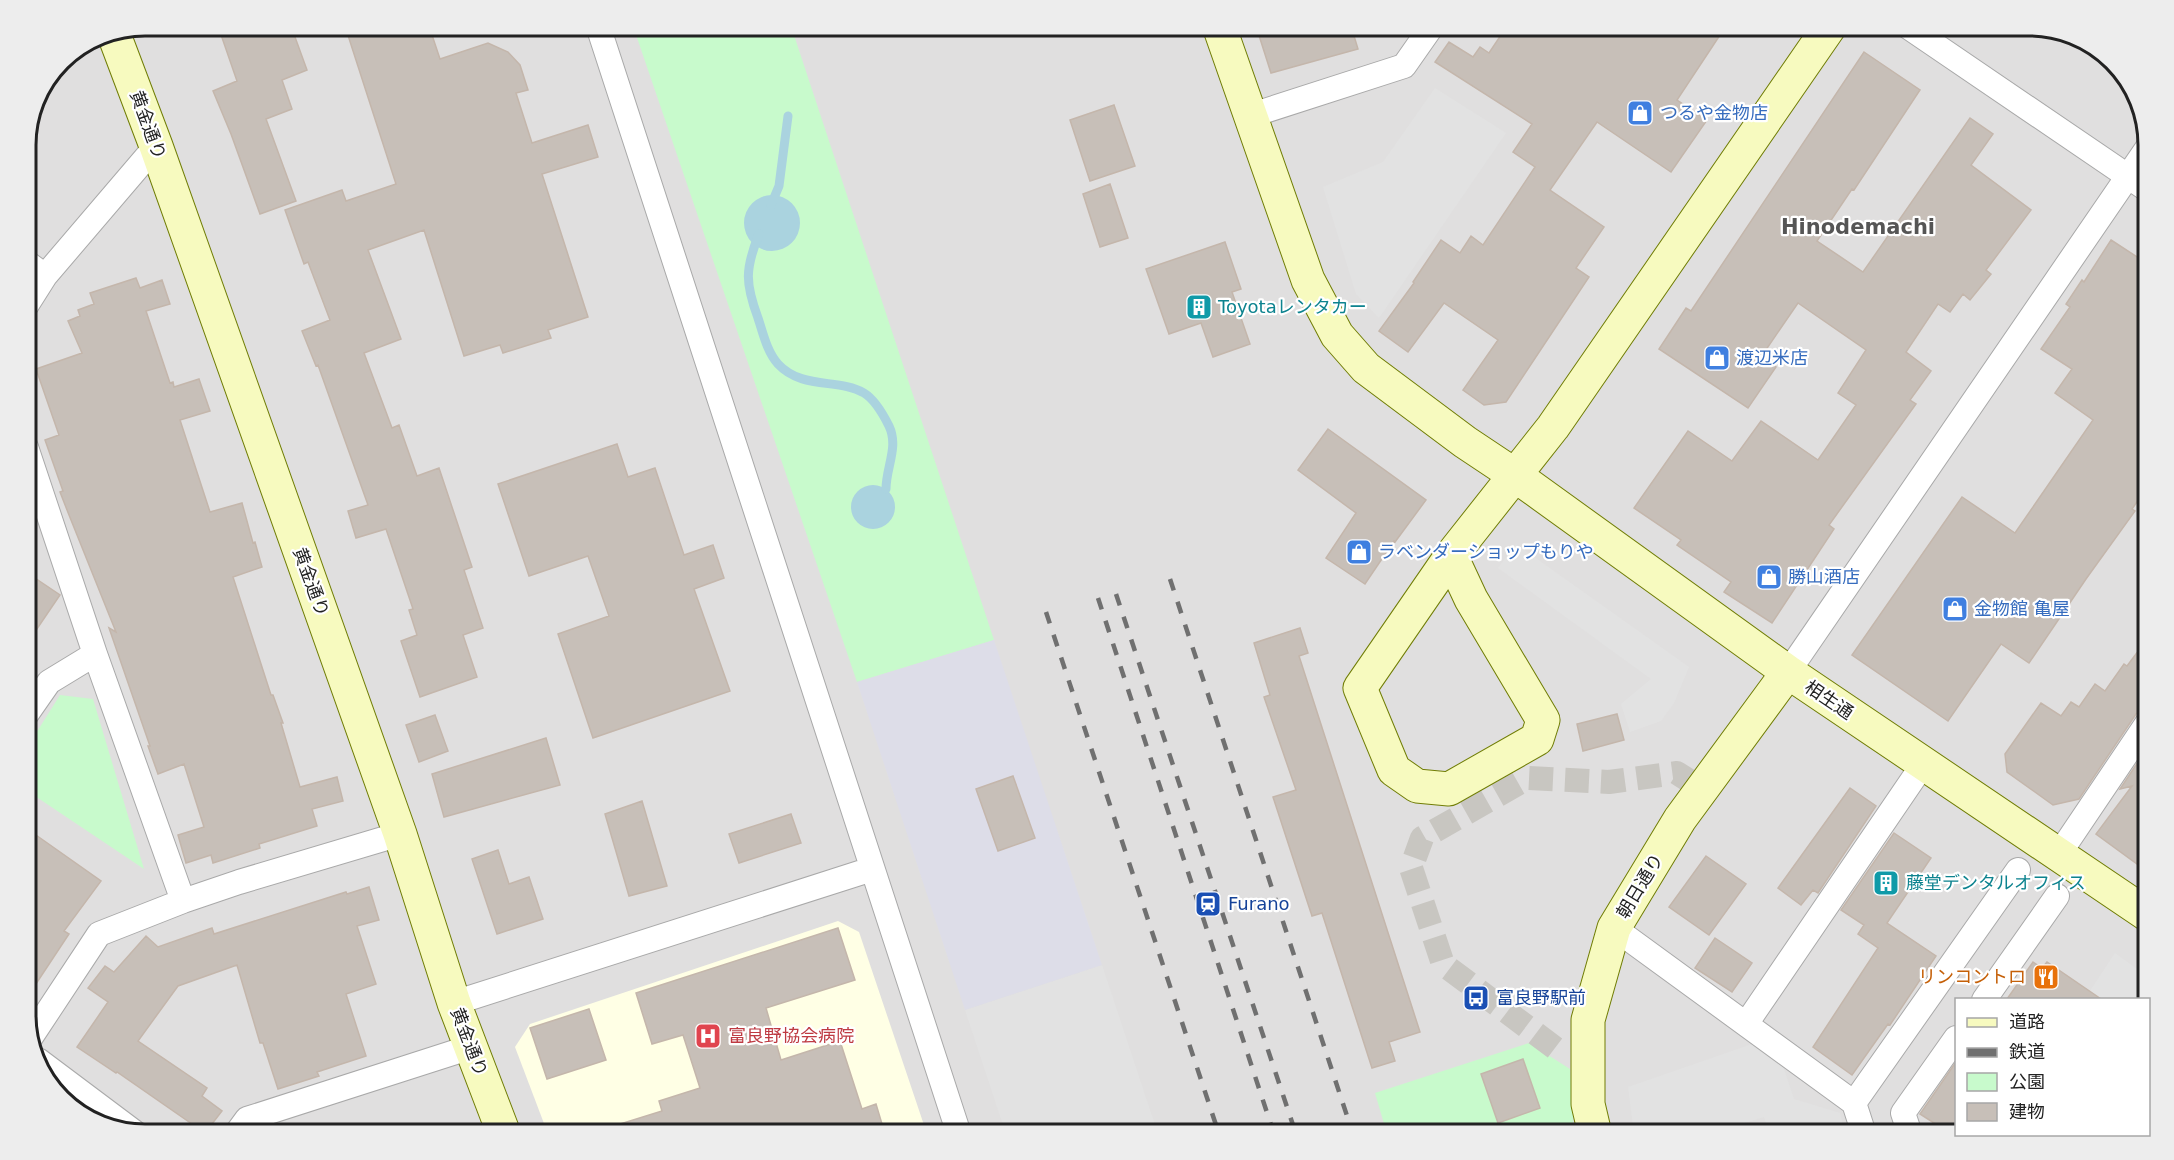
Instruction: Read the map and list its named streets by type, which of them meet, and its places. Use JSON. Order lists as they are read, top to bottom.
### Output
{
  "streets": {
    "street": ["黄金通り", "相生通", "朝日通り"]
  },
  "crossings": [
    ["相生通", "朝日通り"]
  ],
  "districts": ["Hinodemachi"],
  "places": {
    "shop": [
      "つるや金物店",
      "渡辺米店",
      "ラベンダーショップもりや",
      "勝山酒店",
      "金物館 亀屋"
    ],
    "building": ["Toyotaレンタカー", "藤堂デンタルオフィス"],
    "station": ["Furano"],
    "restaurant": ["リンコントロ"],
    "bus stop": ["富良野駅前"],
    "hospital": ["富良野協会病院"]
  },
  "legend": [
    "道路",
    "鉄道",
    "公園",
    "建物"
  ]
}
